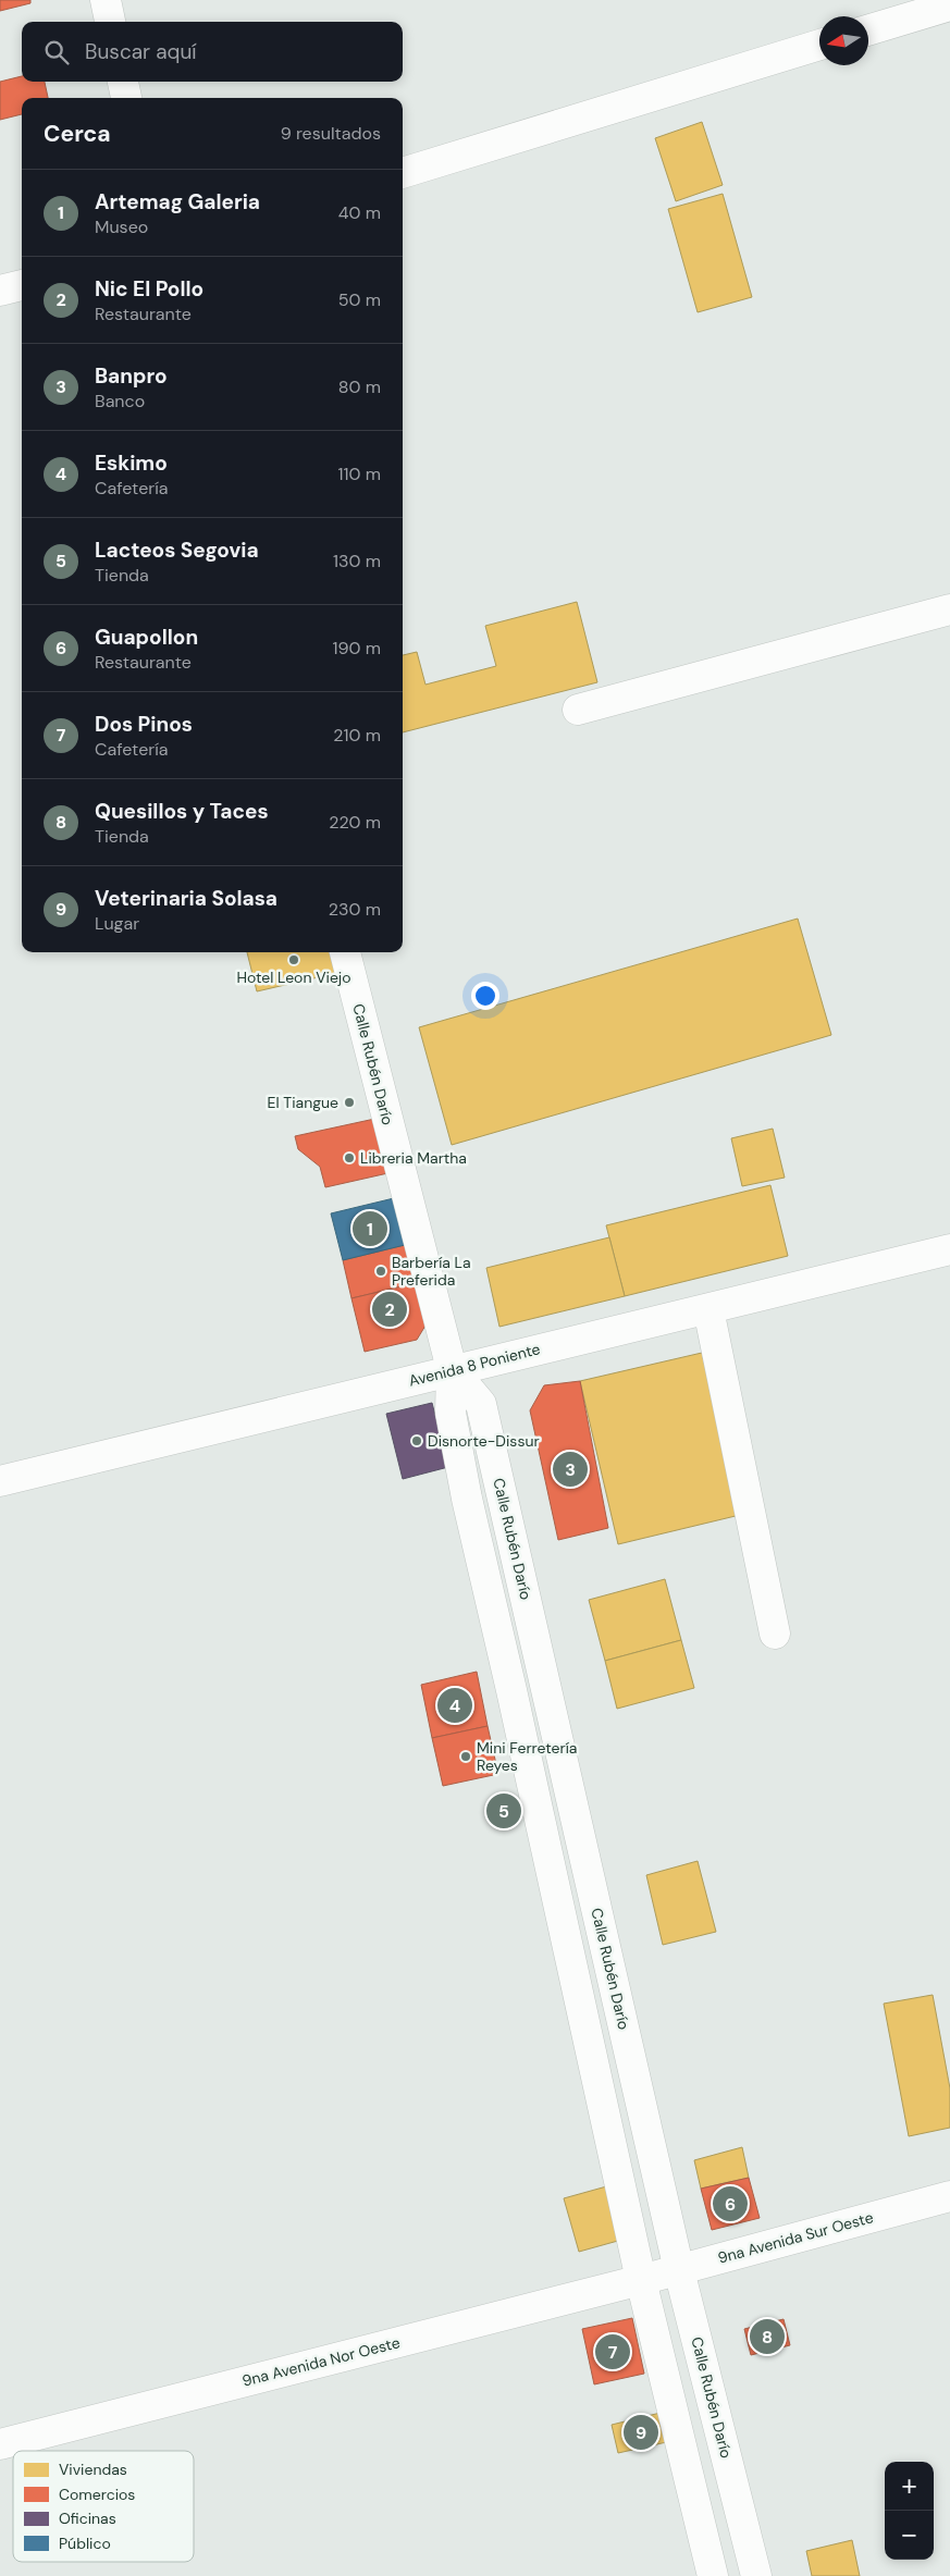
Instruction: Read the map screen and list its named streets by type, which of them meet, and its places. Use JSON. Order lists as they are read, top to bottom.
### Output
{
  "streets": {
    "street": [
      "Calle Rubén Darío",
      "Avenida 8 Poniente",
      "9na Avenida Sur Oeste",
      "9na Avenida Nor Oeste"
    ]
  },
  "crossings": [
    ["Calle Rubén Darío", "Avenida 8 Poniente"],
    ["Calle Rubén Darío", "9na Avenida Sur Oeste"],
    ["Calle Rubén Darío", "9na Avenida Nor Oeste"],
    ["9na Avenida Sur Oeste", "9na Avenida Nor Oeste"]
  ],
  "places": [
    "Hotel Leon Viejo",
    "El Tiangue",
    "Libreria Martha",
    "Barbería La Preferida",
    "Disnorte-Dissur",
    "Mini Ferretería Reyes"
  ],
  "legend": [
    "Viviendas",
    "Comercios",
    "Oficinas",
    "Público"
  ],
  "north": "left",
  "page": {
    "search": "Buscar aquí",
    "heading": ["Cerca", "9 resultados"],
    "list": [
      {
        "mark": "1",
        "name": "Artemag Galeria",
        "note": "Museo",
        "value": "40 m"
      },
      {
        "mark": "2",
        "name": "Nic El Pollo",
        "note": "Restaurante",
        "value": "50 m"
      },
      {
        "mark": "3",
        "name": "Banpro",
        "note": "Banco",
        "value": "80 m"
      },
      {
        "mark": "4",
        "name": "Eskimo",
        "note": "Cafetería",
        "value": "110 m"
      },
      {
        "mark": "5",
        "name": "Lacteos Segovia",
        "note": "Tienda",
        "value": "130 m"
      },
      {
        "mark": "6",
        "name": "Guapollon",
        "note": "Restaurante",
        "value": "190 m"
      },
      {
        "mark": "7",
        "name": "Dos Pinos",
        "note": "Cafetería",
        "value": "210 m"
      },
      {
        "mark": "8",
        "name": "Quesillos y Taces",
        "note": "Tienda",
        "value": "220 m"
      },
      {
        "mark": "9",
        "name": "Veterinaria Solasa",
        "note": "Lugar",
        "value": "230 m"
      }
    ],
    "pins": [
      "1",
      "2",
      "3",
      "4",
      "5",
      "6",
      "8",
      "7",
      "9"
    ],
    "map_buttons": ["+", "−"]
  }
}
